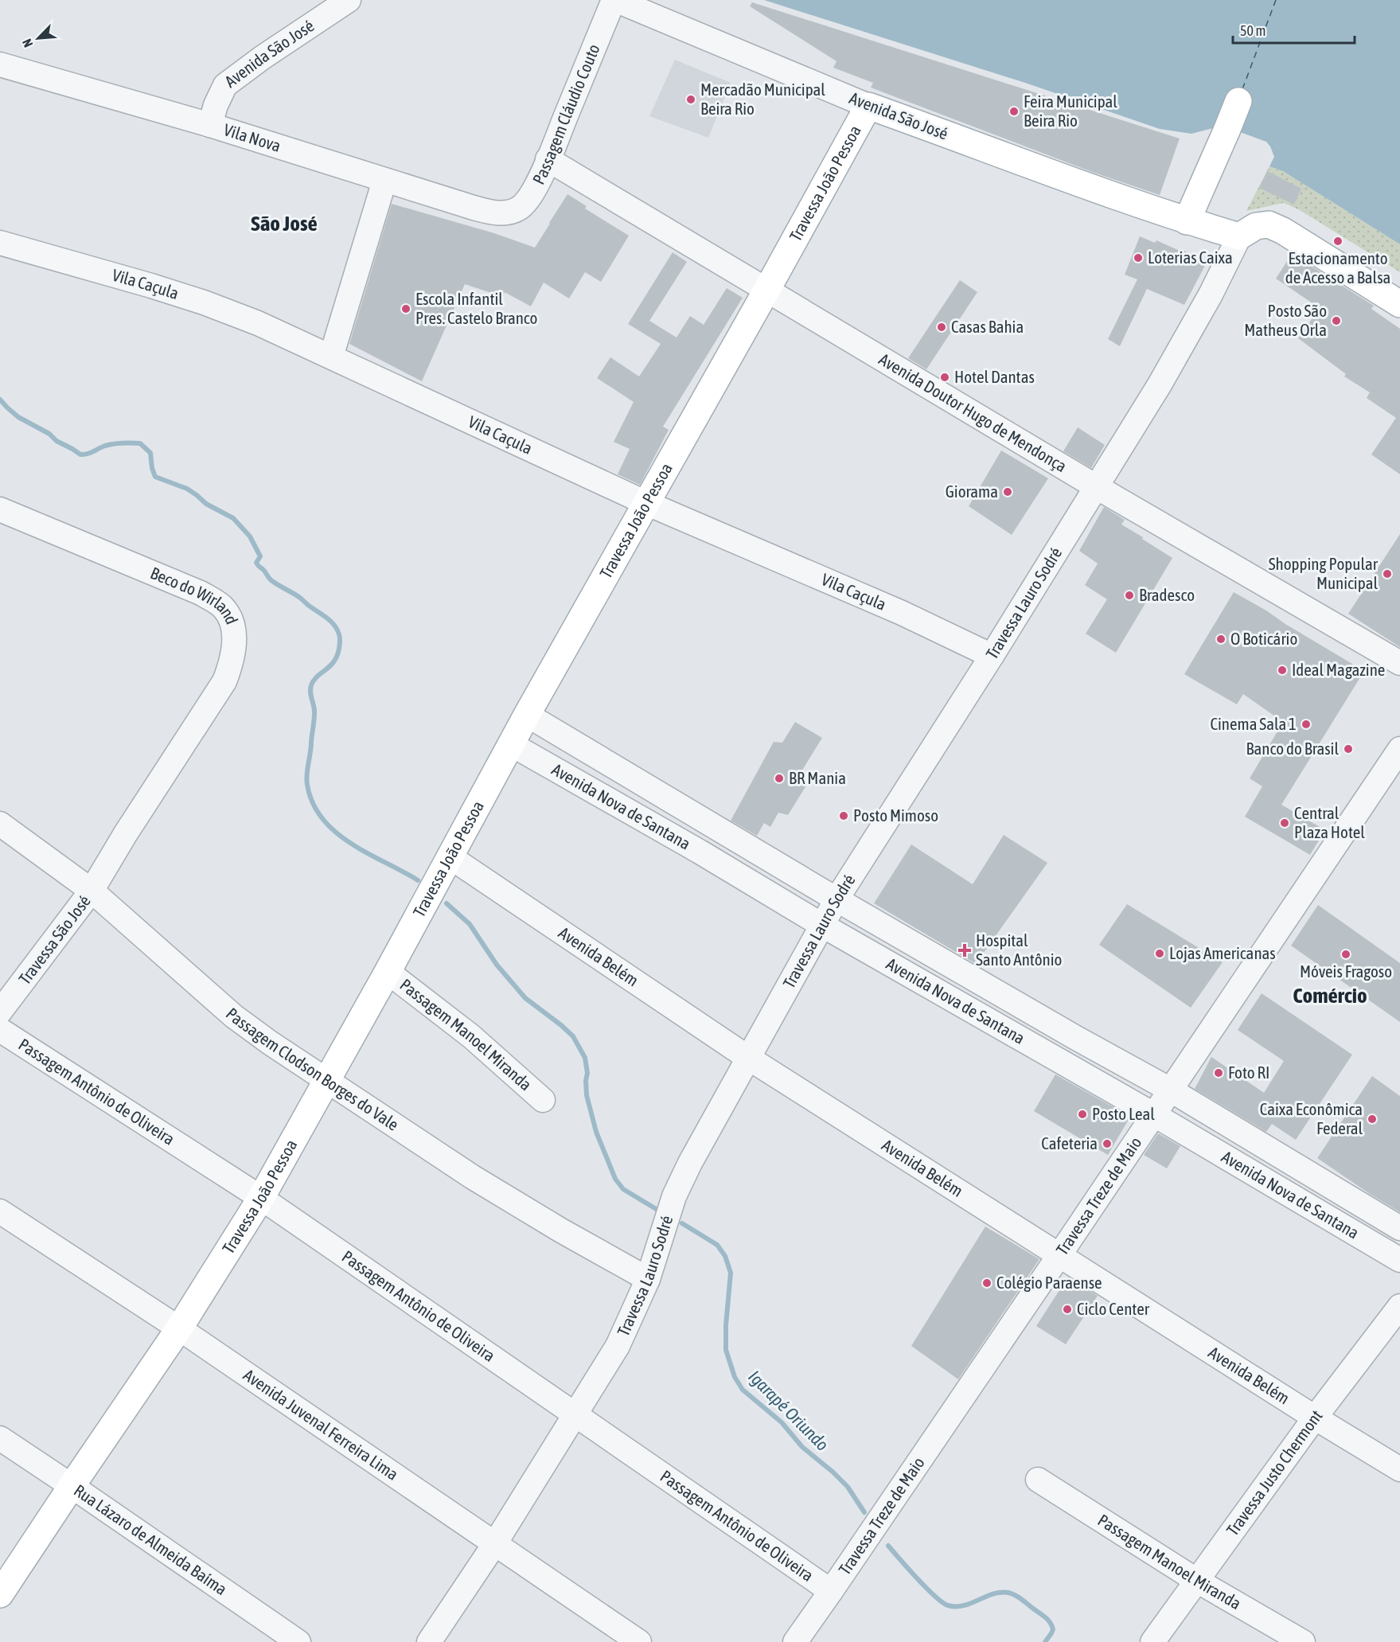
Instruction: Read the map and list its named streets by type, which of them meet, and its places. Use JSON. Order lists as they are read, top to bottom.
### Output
{
  "streets": {
    "main road": ["Avenida São José", "Travessa João Pessoa"],
    "street": [
      "Passagem Cláudio Couto",
      "Vila Nova",
      "Vila Caçula",
      "Avenida Doutor Hugo de Mendonça",
      "Beco do Wirland",
      "Travessa Lauro Sodré",
      "Avenida Nova de Santana",
      "Travessa São José",
      "Avenida Belém",
      "Passagem Manoel Miranda",
      "Passagem Clodson Borges do Vale",
      "Passagem Antônio de Oliveira",
      "Travessa Treze de Maio",
      "Avenida Juvenal Ferreira Lima",
      "Travessa Justo Chermont",
      "Rua Lázaro de Almeida Baíma"
    ]
  },
  "crossings": [
    ["Avenida São José", "Passagem Cláudio Couto"],
    ["Avenida São José", "Vila Nova"],
    ["Avenida São José", "Travessa João Pessoa"],
    ["Avenida São José", "Travessa Lauro Sodré"],
    ["Passagem Cláudio Couto", "Vila Nova"],
    ["Passagem Cláudio Couto", "Avenida Doutor Hugo de Mendonça"],
    ["Travessa João Pessoa", "Vila Caçula"],
    ["Travessa João Pessoa", "Avenida Doutor Hugo de Mendonça"],
    ["Travessa João Pessoa", "Avenida Nova de Santana"],
    ["Travessa João Pessoa", "Avenida Belém"],
    ["Travessa João Pessoa", "Passagem Manoel Miranda"],
    ["Travessa João Pessoa", "Passagem Clodson Borges do Vale"],
    ["Travessa João Pessoa", "Passagem Antônio de Oliveira"],
    ["Travessa João Pessoa", "Avenida Juvenal Ferreira Lima"],
    ["Travessa João Pessoa", "Rua Lázaro de Almeida Baíma"],
    ["Vila Caçula", "Travessa Lauro Sodré"],
    ["Avenida Doutor Hugo de Mendonça", "Travessa Lauro Sodré"],
    ["Beco do Wirland", "Travessa São José"],
    ["Beco do Wirland", "Passagem Clodson Borges do Vale"],
    ["Travessa Lauro Sodré", "Avenida Nova de Santana"],
    ["Travessa Lauro Sodré", "Avenida Belém"],
    ["Travessa Lauro Sodré", "Passagem Clodson Borges do Vale"],
    ["Travessa Lauro Sodré", "Passagem Antônio de Oliveira"],
    ["Travessa Lauro Sodré", "Avenida Juvenal Ferreira Lima"],
    ["Avenida Nova de Santana", "Travessa Treze de Maio"],
    ["Travessa São José", "Passagem Clodson Borges do Vale"],
    ["Avenida Belém", "Travessa Treze de Maio"],
    ["Avenida Belém", "Travessa Justo Chermont"],
    ["Passagem Manoel Miranda", "Travessa Justo Chermont"],
    ["Passagem Antônio de Oliveira", "Travessa Treze de Maio"]
  ],
  "districts": ["São José", "Comércio"],
  "water": ["Igarapé Oriundo"],
  "places": {
    "other": [
      "Mercadão Municipal Beira Rio",
      "Feira Municipal Beira Rio",
      "Estacionamento de Acesso a Balsa",
      "Loterias Caixa",
      "Escola Infantil Pres. Castelo Branco",
      "Posto São Matheus Orla",
      "Casas Bahia",
      "Hotel Dantas",
      "Giorama",
      "Shopping Popular Municipal",
      "Bradesco",
      "O Boticário",
      "Ideal Magazine",
      "Cinema Sala 1",
      "Banco do Brasil",
      "BR Mania",
      "Posto Mimoso",
      "Central Plaza Hotel",
      "Lojas Americanas",
      "Móveis Fragoso",
      "Foto RI",
      "Posto Leal",
      "Caixa Econômica Federal",
      "Cafeteria",
      "Colégio Paraense",
      "Ciclo Center"
    ],
    "health": ["Hospital Santo Antônio"]
  },
  "scale_bar": "50 m",
  "north": "bottom left"
}
